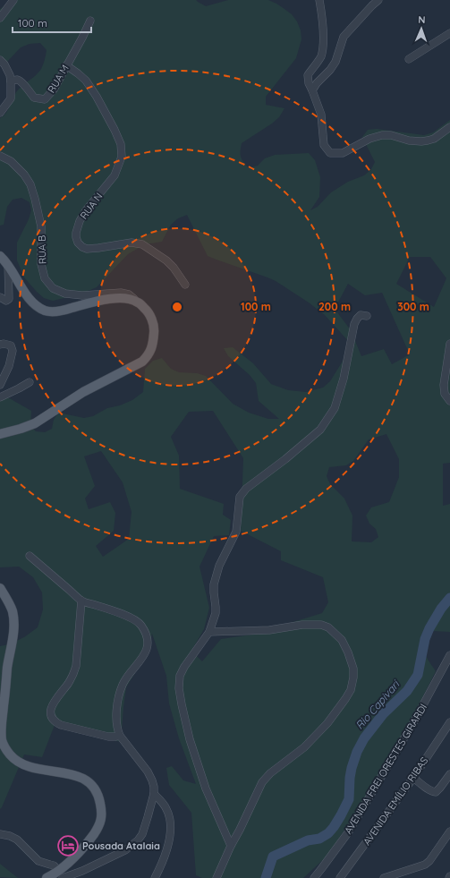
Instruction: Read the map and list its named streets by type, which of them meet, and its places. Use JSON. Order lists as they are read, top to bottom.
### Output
{
  "streets": {
    "street": [
      "RUA M",
      "RUA N",
      "RUA B",
      "AVENIDA FREI ORESTES GIRARDI",
      "AVENIDA EMÍLIO RIBAS"
    ]
  },
  "crossings": [
    ["RUA M", "RUA N"]
  ],
  "water": ["Rio Capivari"],
  "places": {
    "hotel": ["Pousada Atalaia"]
  },
  "scale_bar": "100 m",
  "north": "top",
  "rings": ["100 m", "200 m", "300 m"]
}
